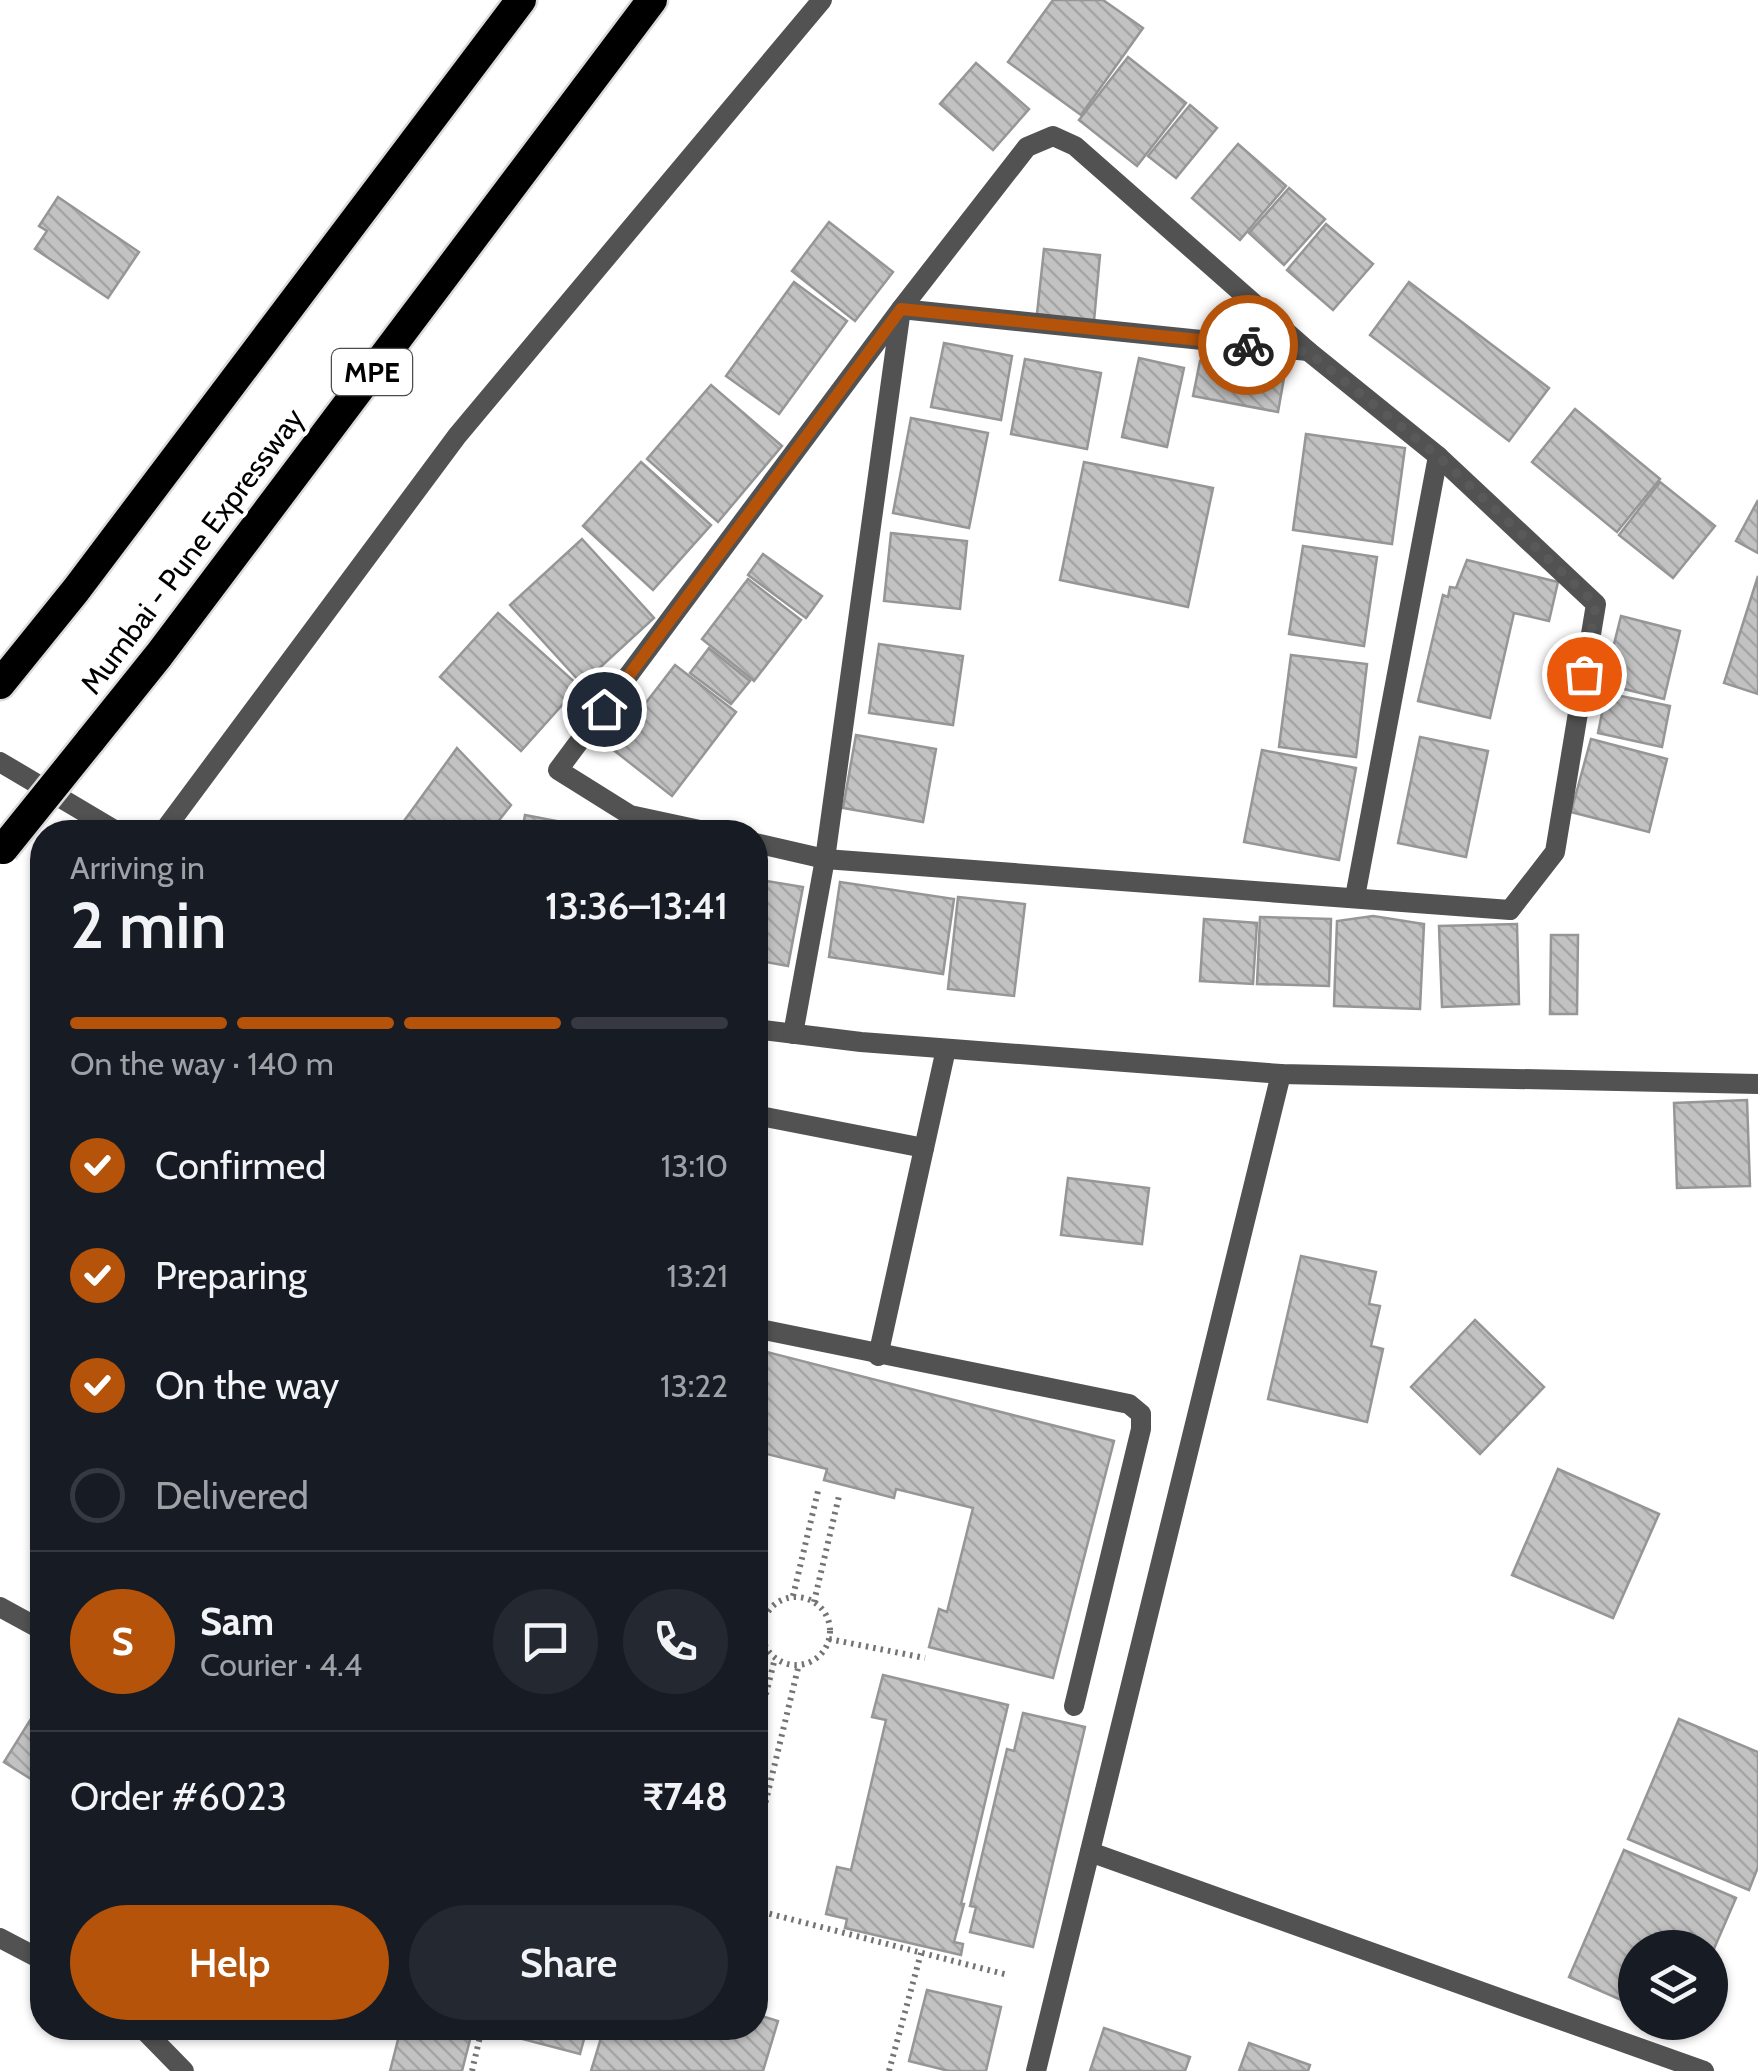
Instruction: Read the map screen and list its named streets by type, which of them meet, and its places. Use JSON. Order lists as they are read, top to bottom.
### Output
{
  "streets": {
    "highway": ["MPE", "Mumbai - Pune Expressway"]
  },
  "page": {
    "heading": ["2 min", "Arriving in", "13:36–13:41"],
    "panel": [
      "Sam",
      "Courier · 4.4",
      "Order #6023",
      "₹748"
    ],
    "bar": "On the way · 140 m",
    "list": [
      ["Confirmed", "13:10"],
      ["Preparing", "13:21"],
      ["On the way", "13:22"],
      "Delivered"
    ],
    "round": "S",
    "buttons": ["Help", "Share"]
  }
}
